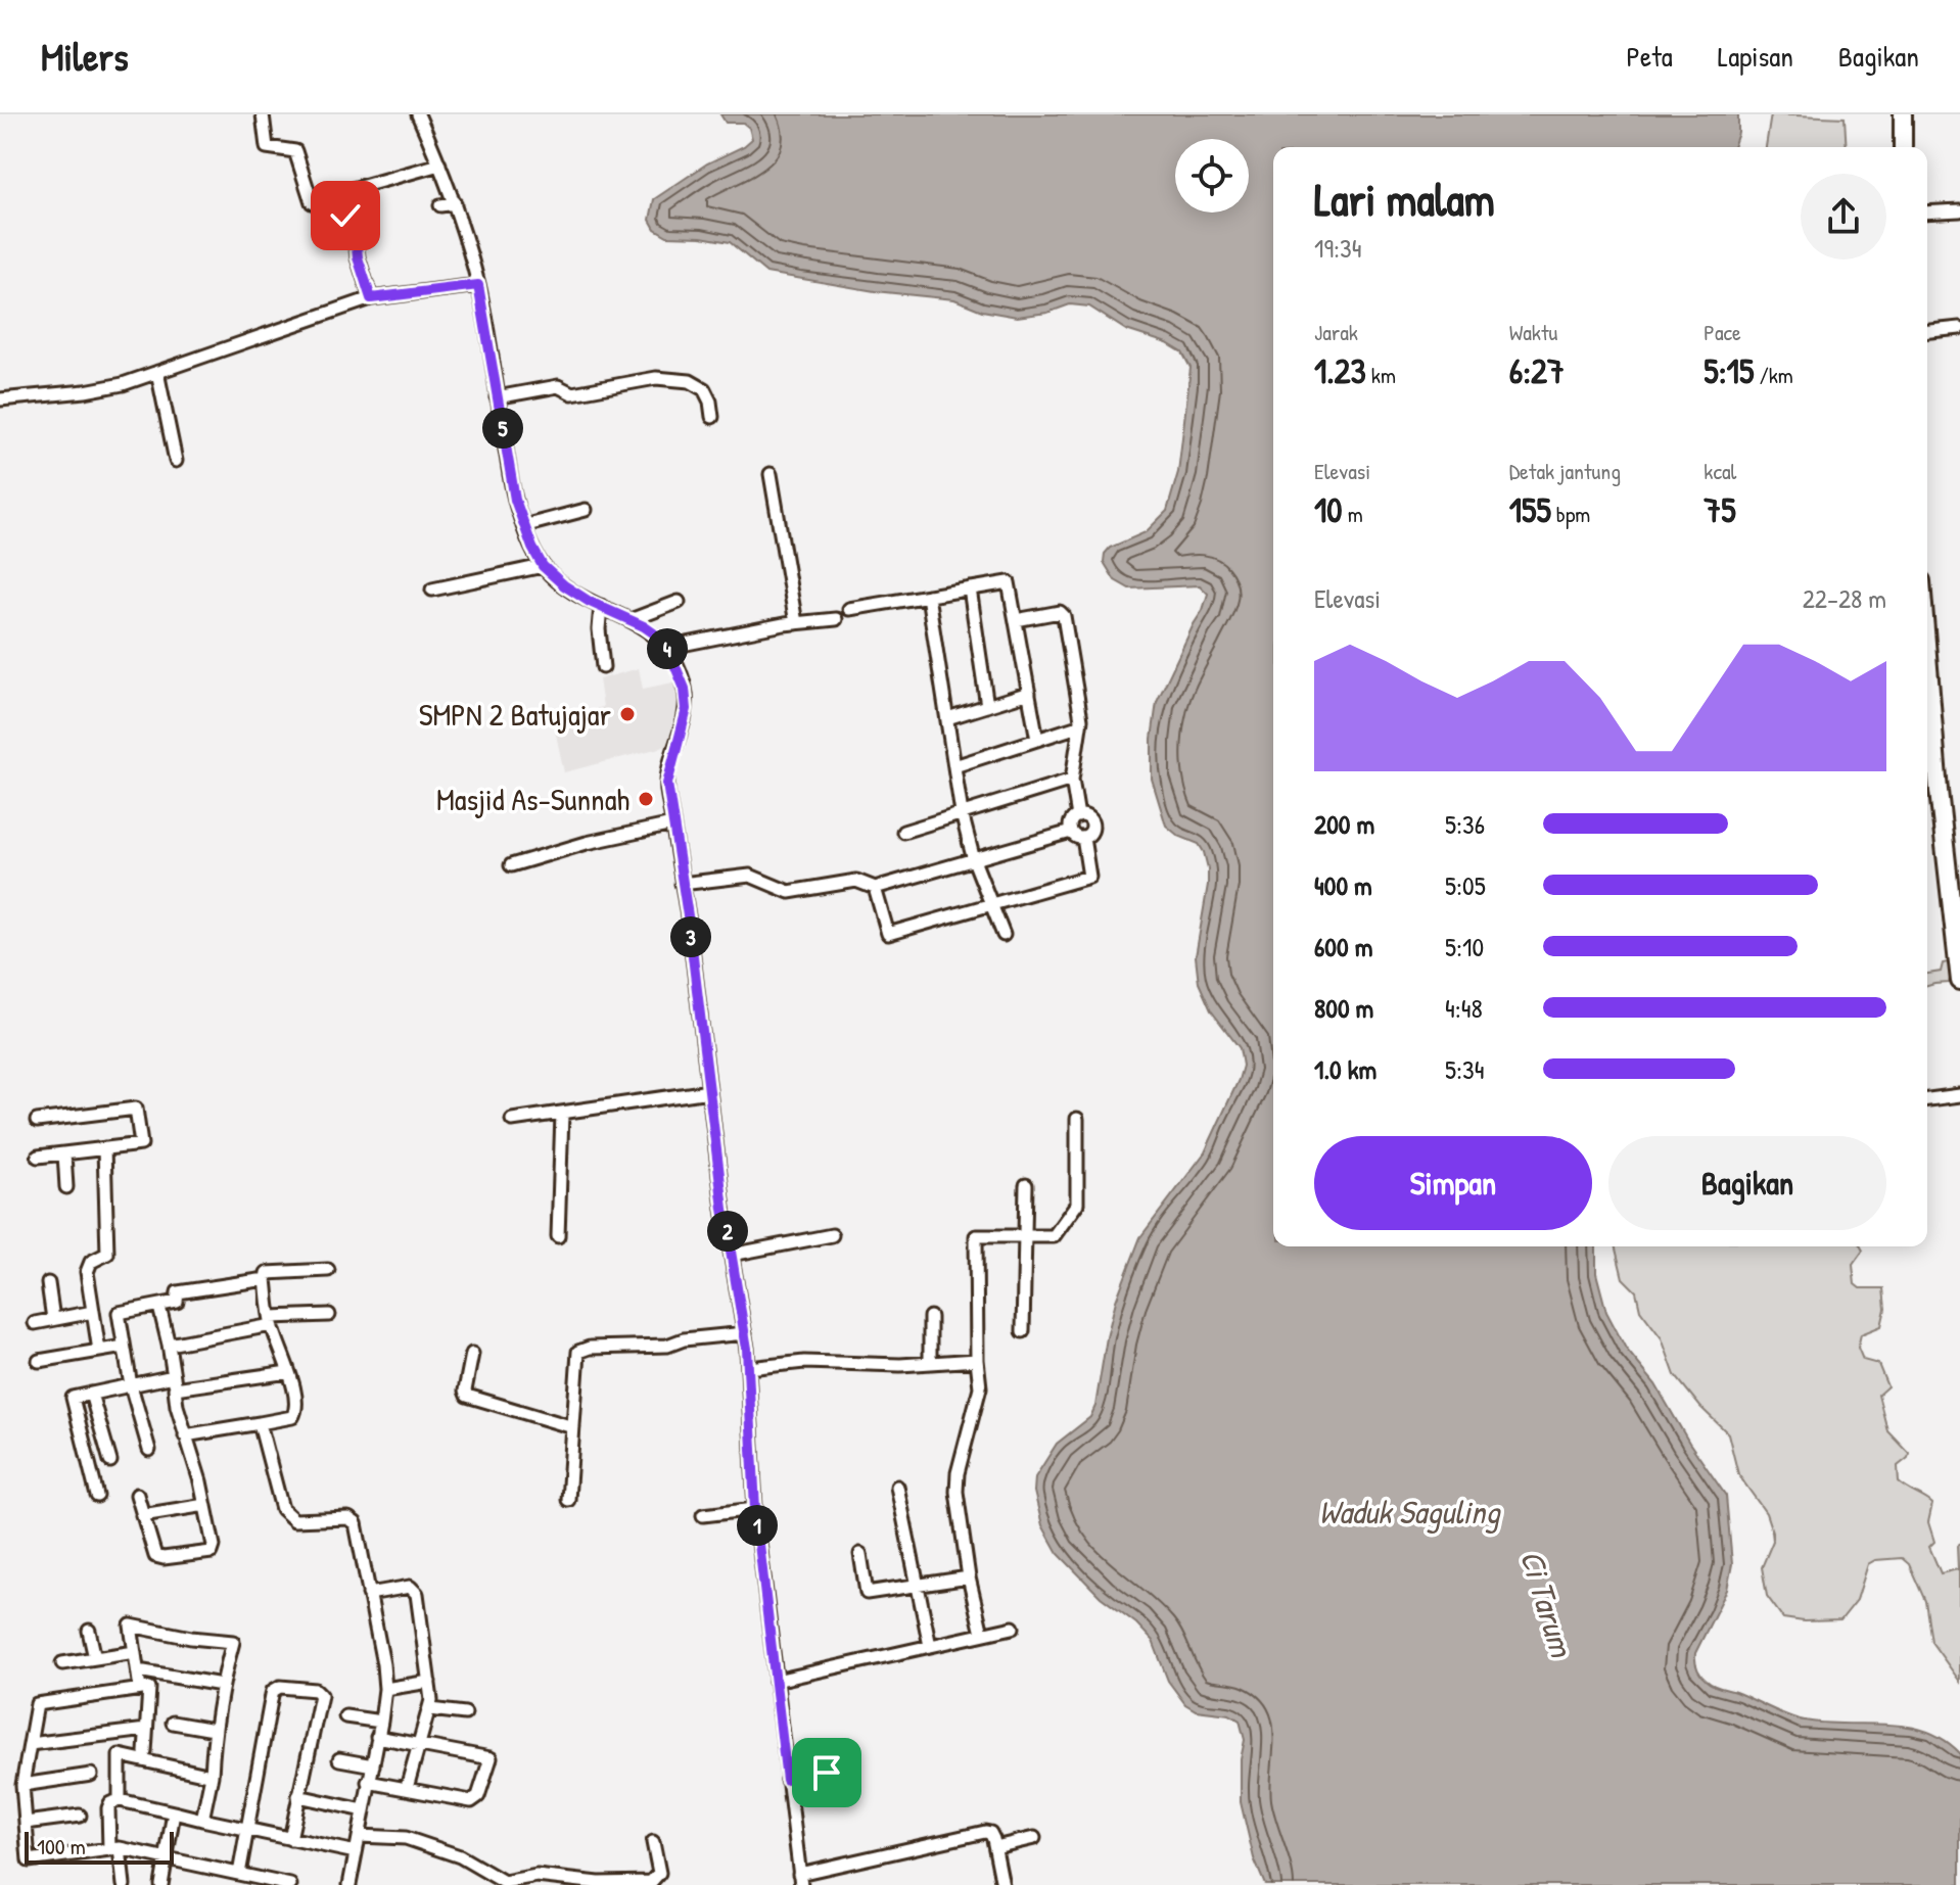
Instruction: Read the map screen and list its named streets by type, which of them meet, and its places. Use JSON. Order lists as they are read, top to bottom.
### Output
{
  "water": ["Waduk Saguling", "Ci Tarum"],
  "places": ["SMPN 2 Batujajar", "Masjid As-Sunnah"],
  "scale_bar": "100 m",
  "page": {
    "header": "Milers",
    "nav": ["Peta", "Lapisan", "Bagikan"],
    "heading": ["Lari malam", "19:34"],
    "stats": [
      ["Jarak", "1.23 km"],
      ["Waktu", "6:27"],
      ["Pace", "5:15 /km"],
      ["Elevasi", "10 m"],
      ["Detak jantung", "155 bpm"],
      ["kcal", "75"]
    ],
    "pins": [
      "5",
      "4",
      "3",
      "2",
      "1"
    ],
    "chart": ["Elevasi", "22–28 m"],
    "list": [
      {
        "name": "200 m",
        "note": "5:36"
      },
      {
        "name": "400 m",
        "note": "5:05"
      },
      {
        "name": "600 m",
        "note": "5:10"
      },
      {
        "name": "800 m",
        "note": "4:48"
      },
      {
        "name": "1.0 km",
        "note": "5:34"
      }
    ],
    "buttons": ["Simpan", "Bagikan"],
    "scale": "100 m"
  }
}
